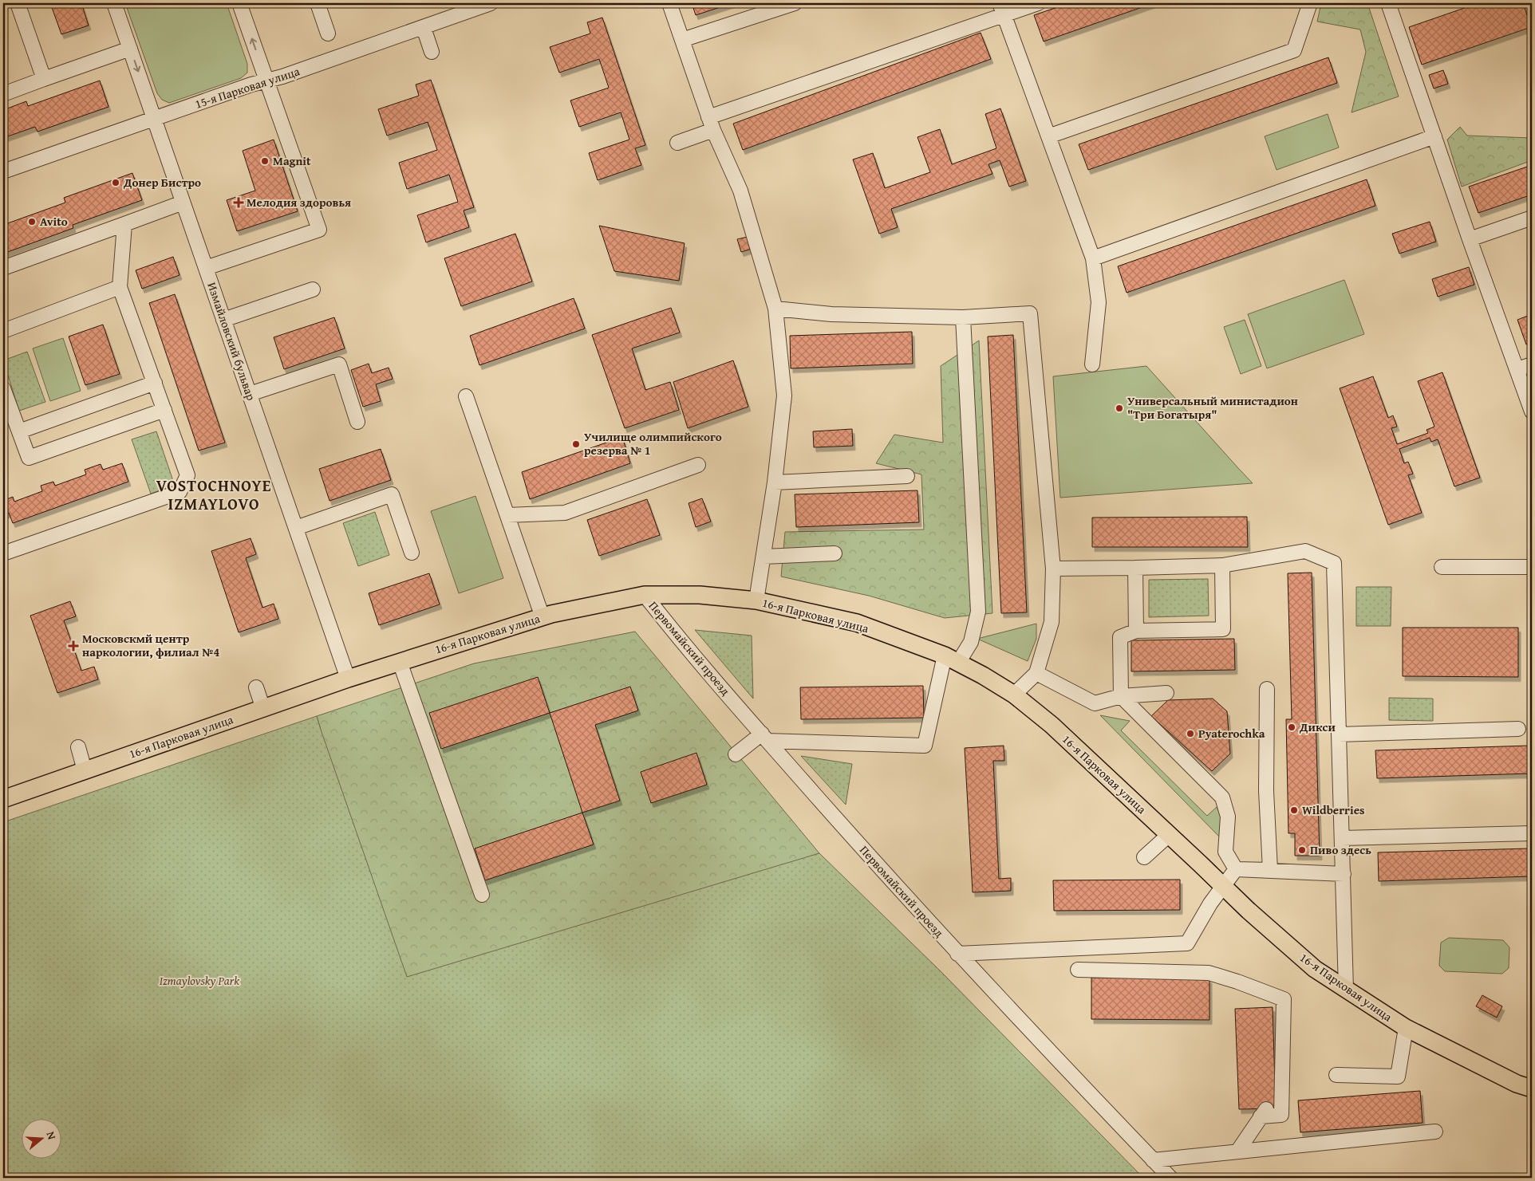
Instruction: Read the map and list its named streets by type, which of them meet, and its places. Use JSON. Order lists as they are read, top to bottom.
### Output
{
  "streets": {
    "main road": ["16-я Парковая улица"],
    "street": ["15-я Парковая улица", "Измайловский бульвар", "Первомайский проезд"]
  },
  "crossings": [
    ["15-я Парковая улица", "Измайловский бульвар"],
    ["Измайловский бульвар", "16-я Парковая улица"],
    ["16-я Парковая улица", "Первомайский проезд"]
  ],
  "districts": ["VOSTOCHNOYE IZMAYLOVO"],
  "parks": ["Izmaylovsky Park"],
  "places": {
    "other": [
      "Magnit",
      "Донер Бистро",
      "Avito",
      "Универсальный министадион \"Три Богатыря\"",
      "Училище олимпийского резерва № 1",
      "Дикси",
      "Pyaterochka",
      "Wildberries",
      "Пиво здесь"
    ],
    "health": ["Мелодия здоровья", "Московскмй центр наркологии, филиал №4"]
  },
  "north": "right"
}
